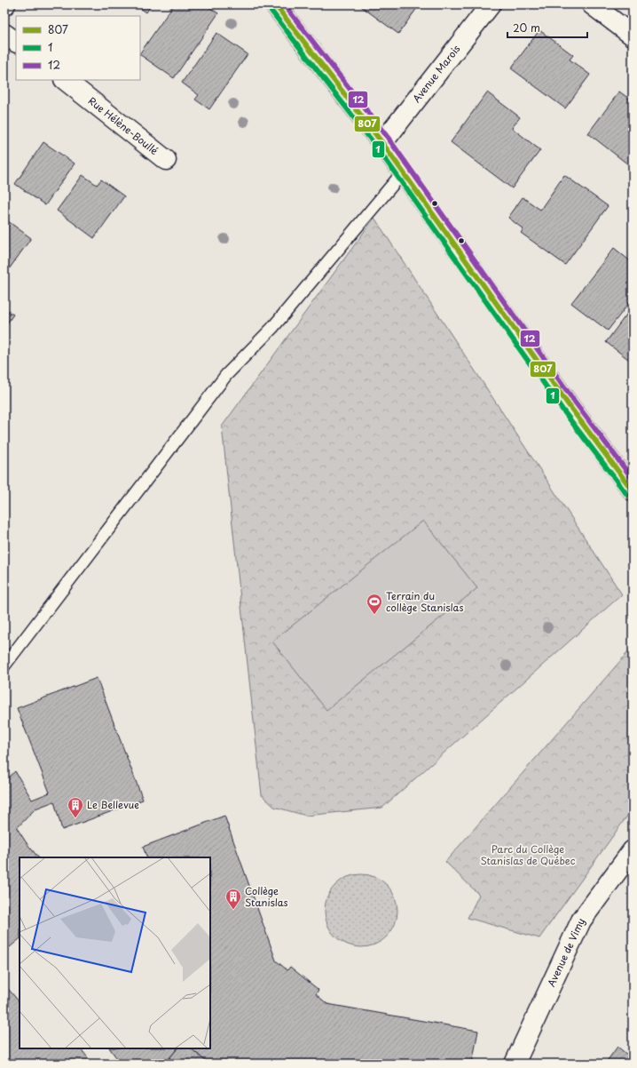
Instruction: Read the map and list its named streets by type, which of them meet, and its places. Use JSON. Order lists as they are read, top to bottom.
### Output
{
  "streets": {
    "street": ["Avenue Marois", "Rue Hélène-Boullé", "Avenue de Vimy"]
  },
  "parks": ["Parc du Collège Stanislas de Québec"],
  "places": {
    "sports": ["Terrain du collège Stanislas"],
    "building": ["Le Bellevue", "Collège Stanislas"]
  },
  "lines": ["transit line 807", "transit line 12", "transit line 1"],
  "legend": ["807", "1", "12"],
  "scale_bar": "20 m"
}
